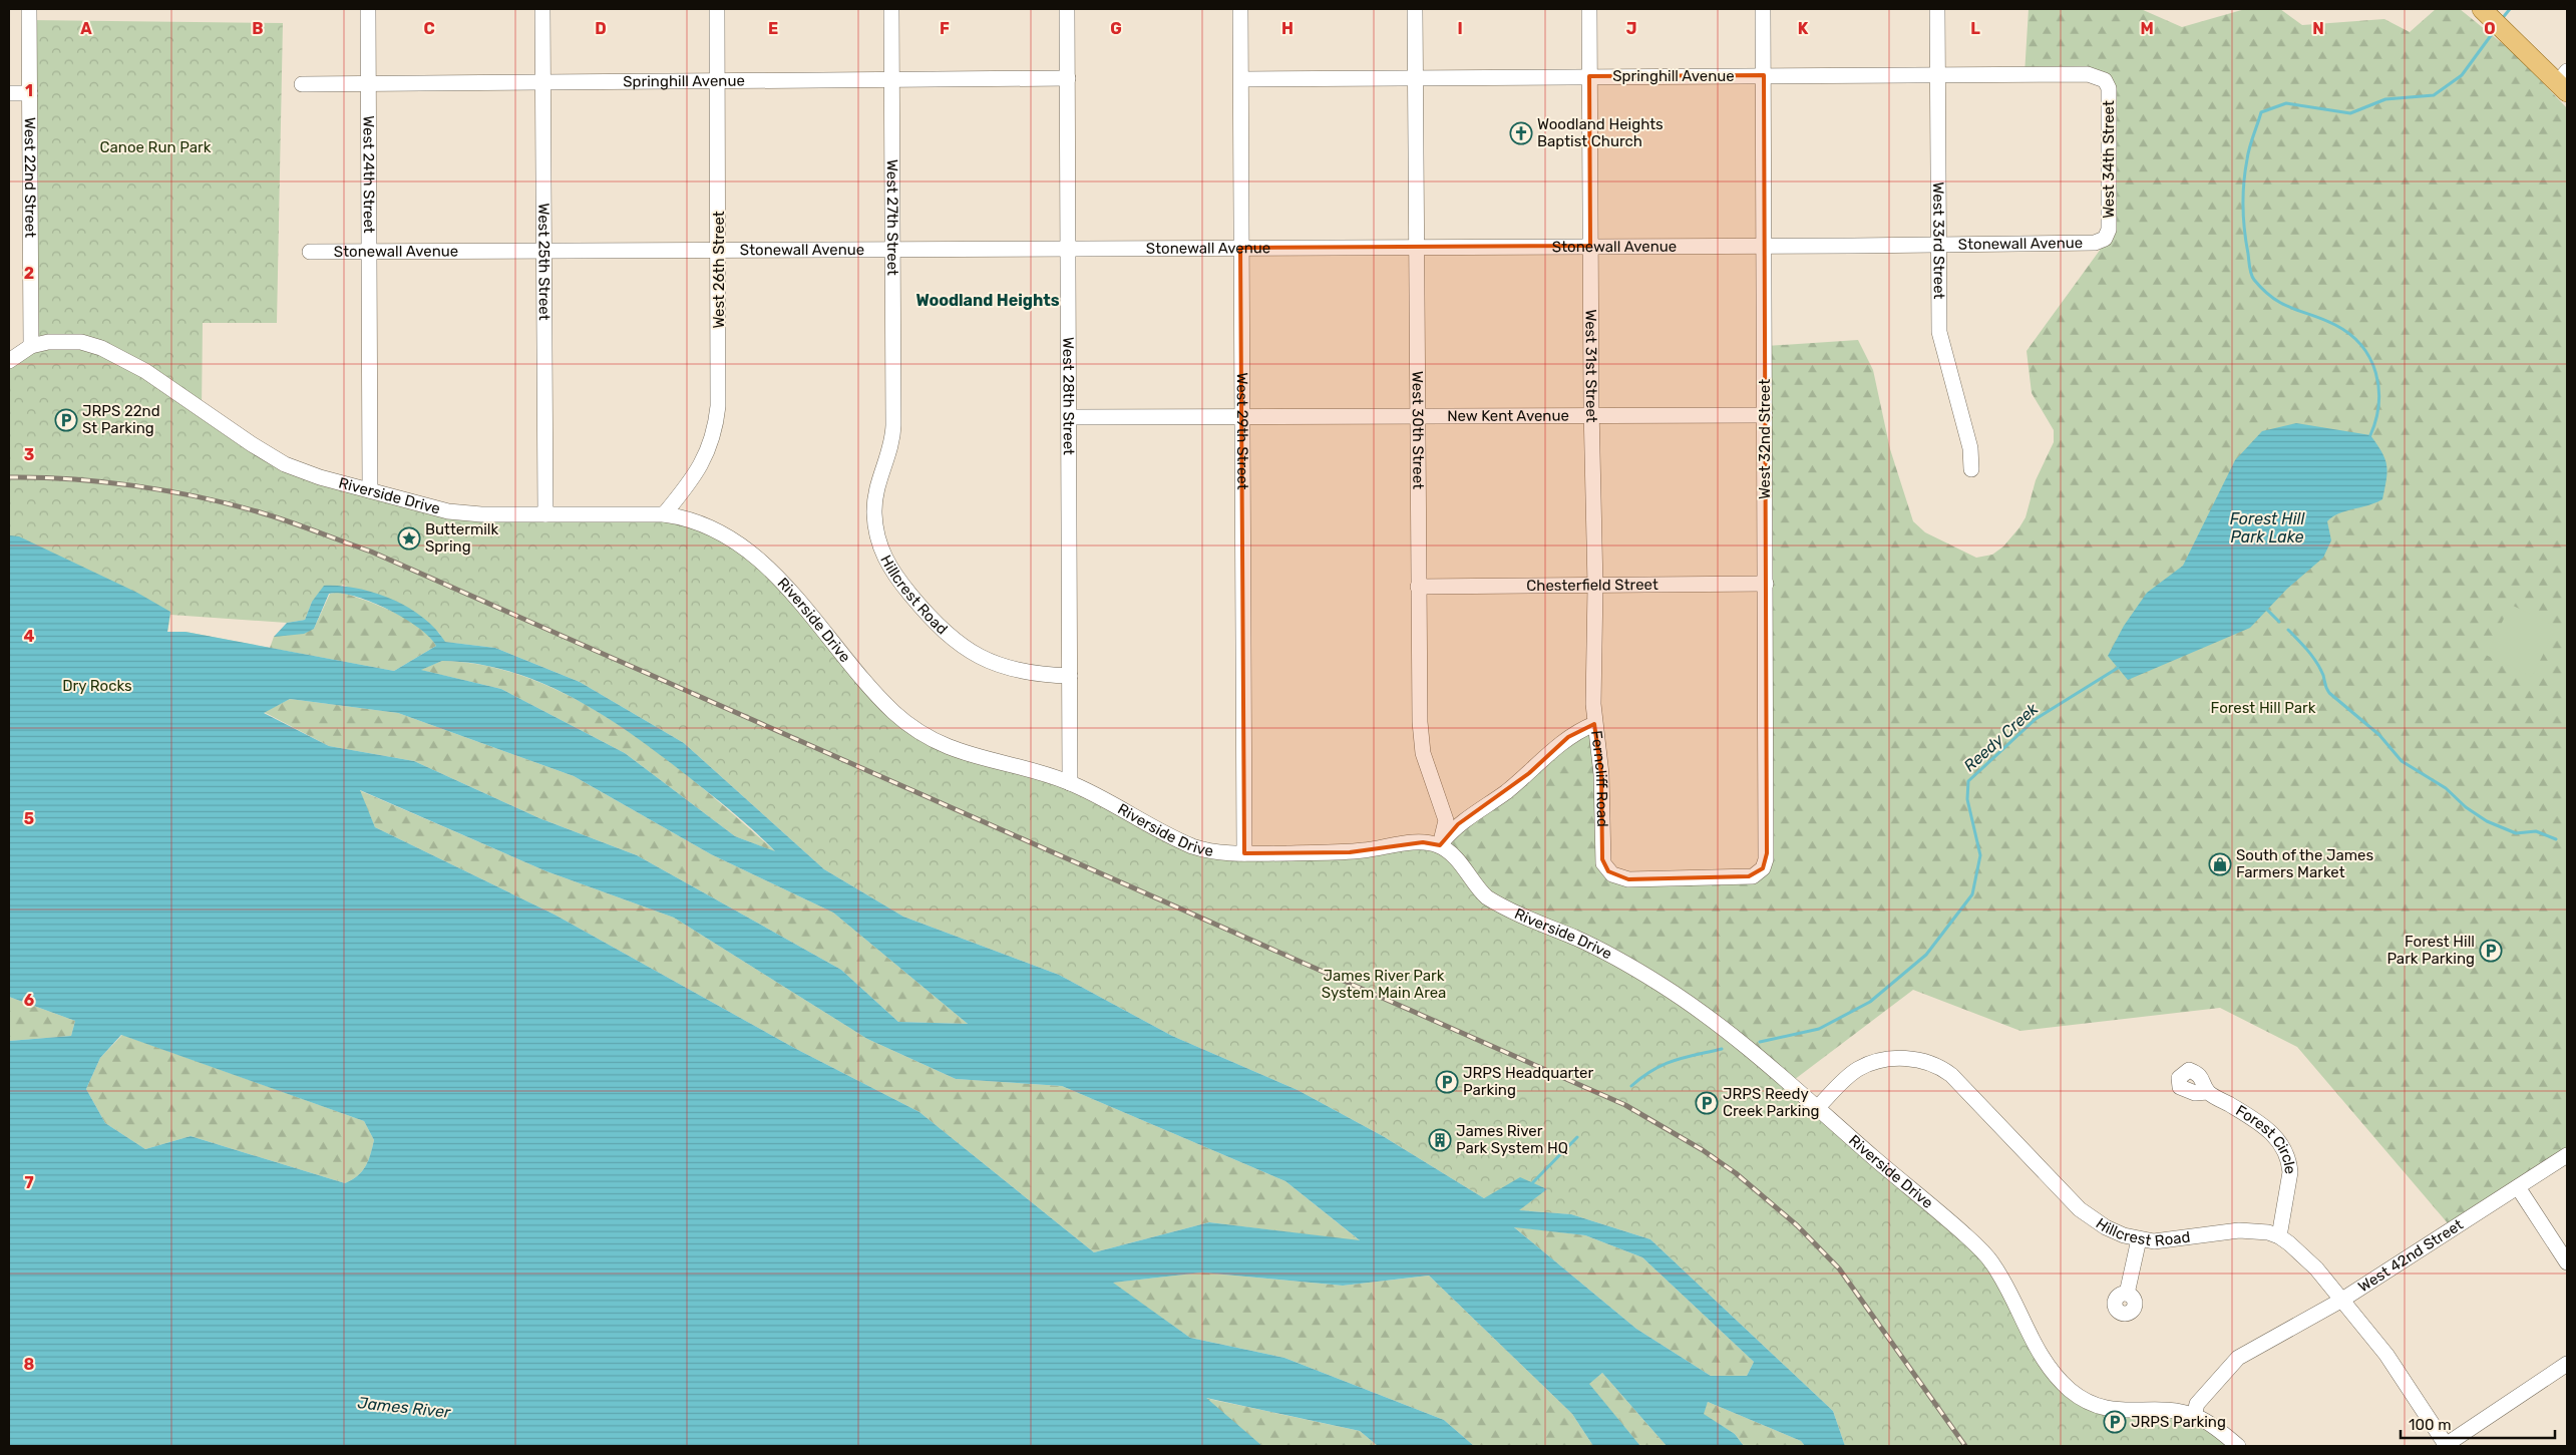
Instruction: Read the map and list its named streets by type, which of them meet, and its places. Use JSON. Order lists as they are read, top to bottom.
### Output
{
  "streets": {
    "street": [
      "Springhill Avenue",
      "West 34th Street",
      "West 24th Street",
      "West 22nd Street",
      "West 27th Street",
      "West 33rd Street",
      "Stonewall Avenue",
      "West 25th Street",
      "West 26th Street",
      "West 31st Street",
      "West 28th Street",
      "New Kent Avenue",
      "West 30th Street",
      "West 29th Street",
      "West 32nd Street",
      "Riverside Drive",
      "Chesterfield Street",
      "Hillcrest Road",
      "Ferncliff Road",
      "Forest Circle",
      "West 42nd Street"
    ]
  },
  "crossings": [
    ["Springhill Avenue", "West 34th Street"],
    ["Springhill Avenue", "West 24th Street"],
    ["Springhill Avenue", "West 27th Street"],
    ["Springhill Avenue", "West 33rd Street"],
    ["Springhill Avenue", "West 25th Street"],
    ["Springhill Avenue", "West 26th Street"],
    ["Springhill Avenue", "West 31st Street"],
    ["Springhill Avenue", "West 28th Street"],
    ["Springhill Avenue", "West 30th Street"],
    ["Springhill Avenue", "West 29th Street"],
    ["Springhill Avenue", "West 32nd Street"],
    ["West 34th Street", "Stonewall Avenue"],
    ["West 24th Street", "Stonewall Avenue"],
    ["West 24th Street", "Riverside Drive"],
    ["West 22nd Street", "Riverside Drive"],
    ["West 27th Street", "Stonewall Avenue"],
    ["West 27th Street", "Hillcrest Road"],
    ["West 33rd Street", "Stonewall Avenue"],
    ["Stonewall Avenue", "West 25th Street"],
    ["Stonewall Avenue", "West 26th Street"],
    ["Stonewall Avenue", "West 31st Street"],
    ["Stonewall Avenue", "West 28th Street"],
    ["Stonewall Avenue", "West 30th Street"],
    ["Stonewall Avenue", "West 29th Street"],
    ["Stonewall Avenue", "West 32nd Street"],
    ["West 25th Street", "Riverside Drive"],
    ["West 26th Street", "Riverside Drive"],
    ["West 31st Street", "New Kent Avenue"],
    ["West 31st Street", "Chesterfield Street"],
    ["West 31st Street", "Ferncliff Road"],
    ["West 28th Street", "New Kent Avenue"],
    ["West 28th Street", "Riverside Drive"],
    ["West 28th Street", "Hillcrest Road"],
    ["New Kent Avenue", "West 30th Street"],
    ["New Kent Avenue", "West 29th Street"],
    ["New Kent Avenue", "West 32nd Street"],
    ["West 30th Street", "Riverside Drive"],
    ["West 30th Street", "Chesterfield Street"],
    ["West 30th Street", "Ferncliff Road"],
    ["West 29th Street", "Riverside Drive"],
    ["West 32nd Street", "Chesterfield Street"],
    ["West 32nd Street", "Ferncliff Road"],
    ["Riverside Drive", "Hillcrest Road"],
    ["Riverside Drive", "Ferncliff Road"],
    ["Riverside Drive", "West 42nd Street"],
    ["Hillcrest Road", "Forest Circle"]
  ],
  "districts": ["Woodland Heights"],
  "water": ["Forest Hill Park Lake", "Reedy Creek", "James River"],
  "parks": [
    "Canoe Run Park",
    "Dry Rocks",
    "Forest Hill Park",
    "James River Park System Main Area"
  ],
  "places": {
    "church": ["Woodland Heights Baptist Church"],
    "parking": [
      "JRPS 22nd St Parking",
      "Forest Hill Park Parking",
      "JRPS Headquarter Parking",
      "JRPS Reedy Creek Parking",
      "JRPS Parking"
    ],
    "place": ["Buttermilk Spring"],
    "shop": ["South of the James Farmers Market"],
    "building": ["James River Park System HQ"]
  },
  "scale_bar": "100 m",
  "grid": {
    "columns": [
      "A",
      "B",
      "C",
      "D",
      "E",
      "F",
      "G",
      "H",
      "I",
      "J",
      "K",
      "L",
      "M",
      "N",
      "O"
    ],
    "rows": [
      "1",
      "2",
      "3",
      "4",
      "5",
      "6",
      "7",
      "8"
    ]
  }
}
